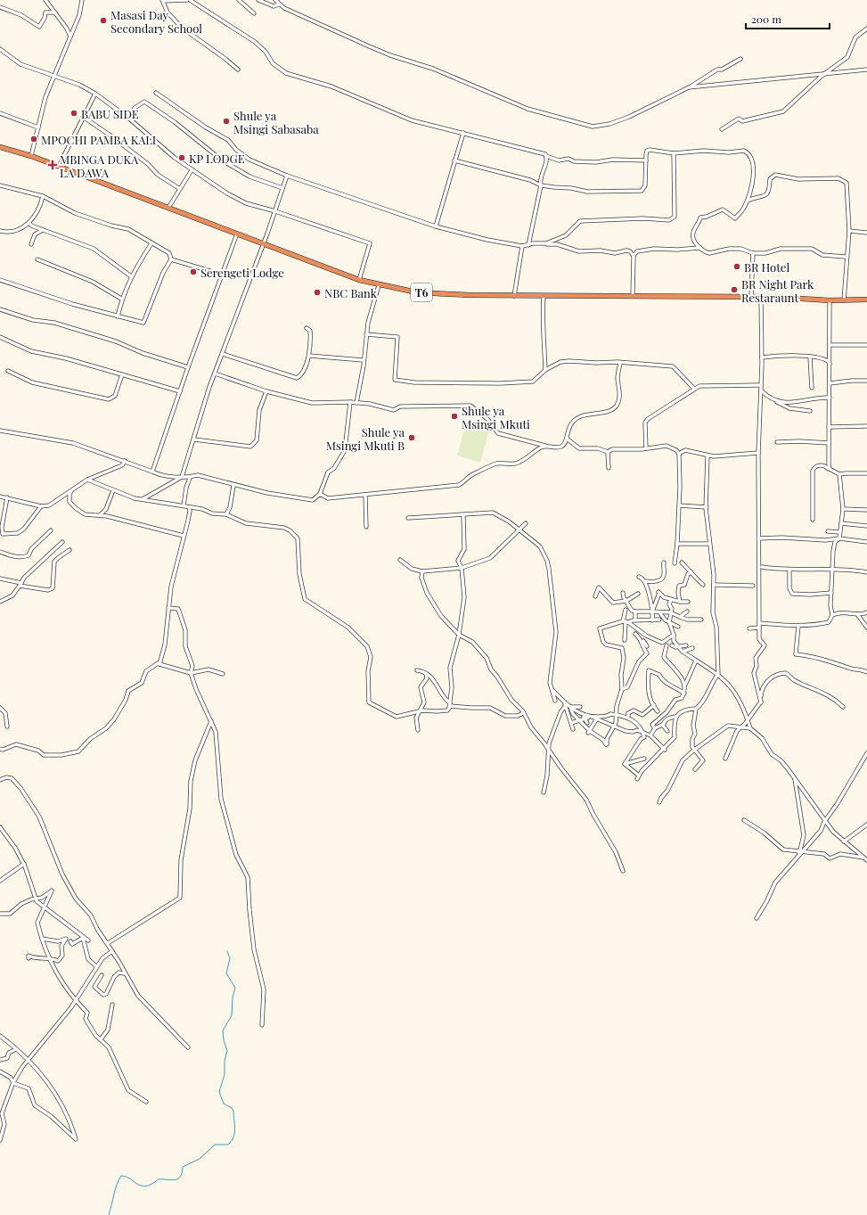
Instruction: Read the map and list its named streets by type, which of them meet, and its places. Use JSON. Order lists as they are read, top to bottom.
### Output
{
  "streets": {
    "highway": ["T6"]
  },
  "places": {
    "other": [
      "Masasi Day Secondary School",
      "BABU SIDE",
      "Shule ya Msingi Sabasaba",
      "MPOCHI PAMBA KALI",
      "KP LODGE",
      "BR Hotel",
      "Serengeti Lodge",
      "BR Night Park Restaraunt",
      "NBC Bank",
      "Shule ya Msingi Mkuti",
      "Shule ya Msingi Mkuti B"
    ],
    "health": ["MBINGA DUKA LA DAWA"]
  },
  "scale_bar": "200 m"
}
